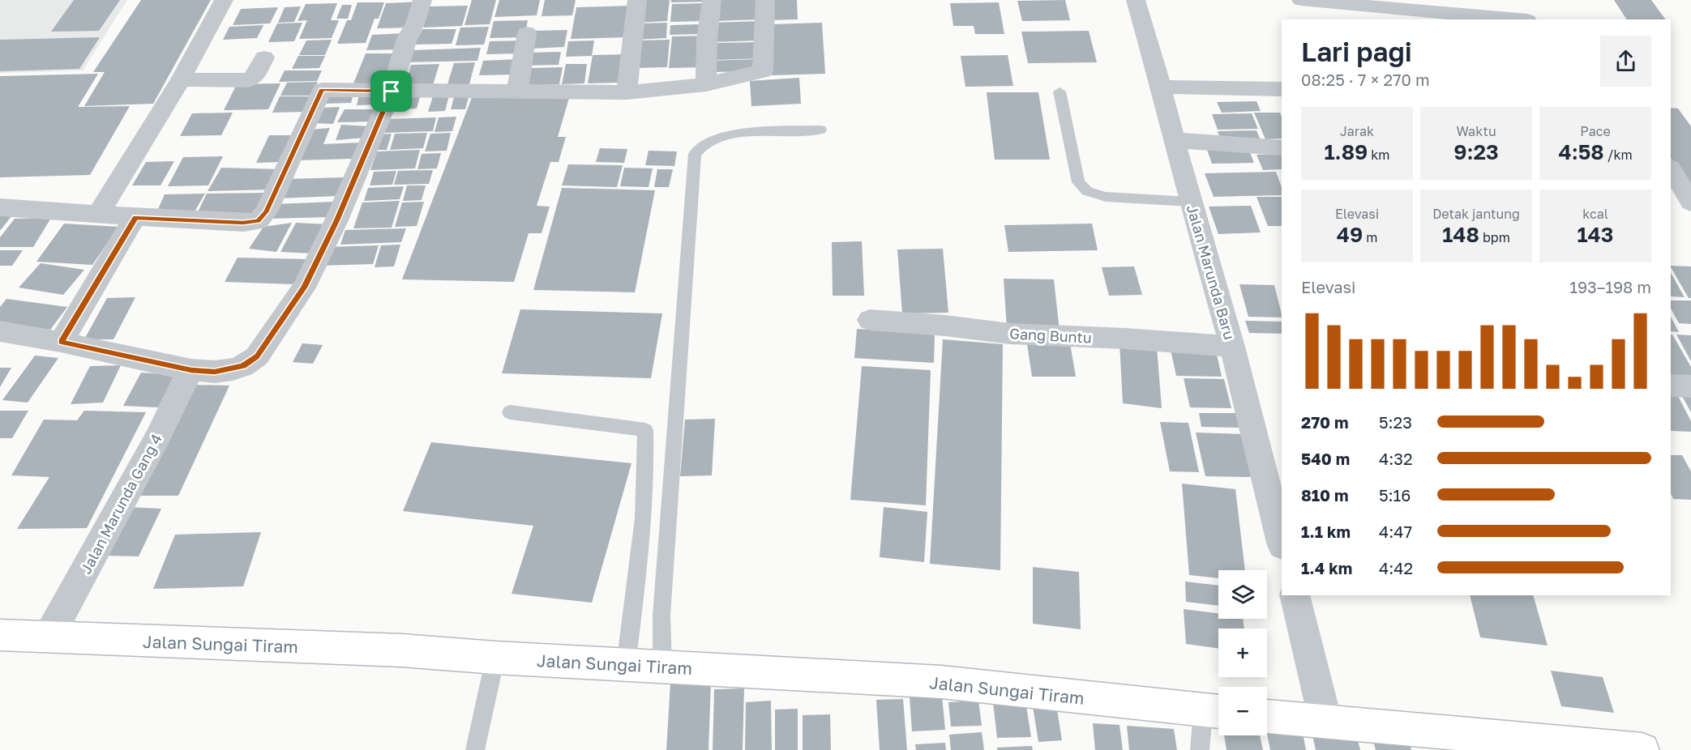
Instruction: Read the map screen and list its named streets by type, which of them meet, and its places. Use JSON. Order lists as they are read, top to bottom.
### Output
{
  "streets": {
    "street": [
      "Jalan Marunda Baru",
      "Gang Buntu",
      "Jalan Marunda Gang 4",
      "Jalan Sungai Tiram"
    ]
  },
  "crossings": [
    ["Jalan Marunda Baru", "Gang Buntu"],
    ["Jalan Marunda Gang 4", "Jalan Sungai Tiram"]
  ],
  "page": {
    "heading": ["Lari pagi", "08:25 · 7 × 270 m"],
    "stats": [
      ["Jarak", "1.89 km"],
      ["Waktu", "9:23"],
      ["Pace", "4:58 /km"],
      ["Elevasi", "49 m"],
      ["Detak jantung", "148 bpm"],
      ["kcal", "143"]
    ],
    "chart": ["Elevasi", "193–198 m"],
    "list": [
      {
        "name": "270 m",
        "note": "5:23"
      },
      {
        "name": "540 m",
        "note": "4:32"
      },
      {
        "name": "810 m",
        "note": "5:16"
      },
      {
        "name": "1.1 km",
        "note": "4:47"
      },
      {
        "name": "1.4 km",
        "note": "4:42"
      }
    ],
    "map_buttons": ["+", "−"]
  }
}
